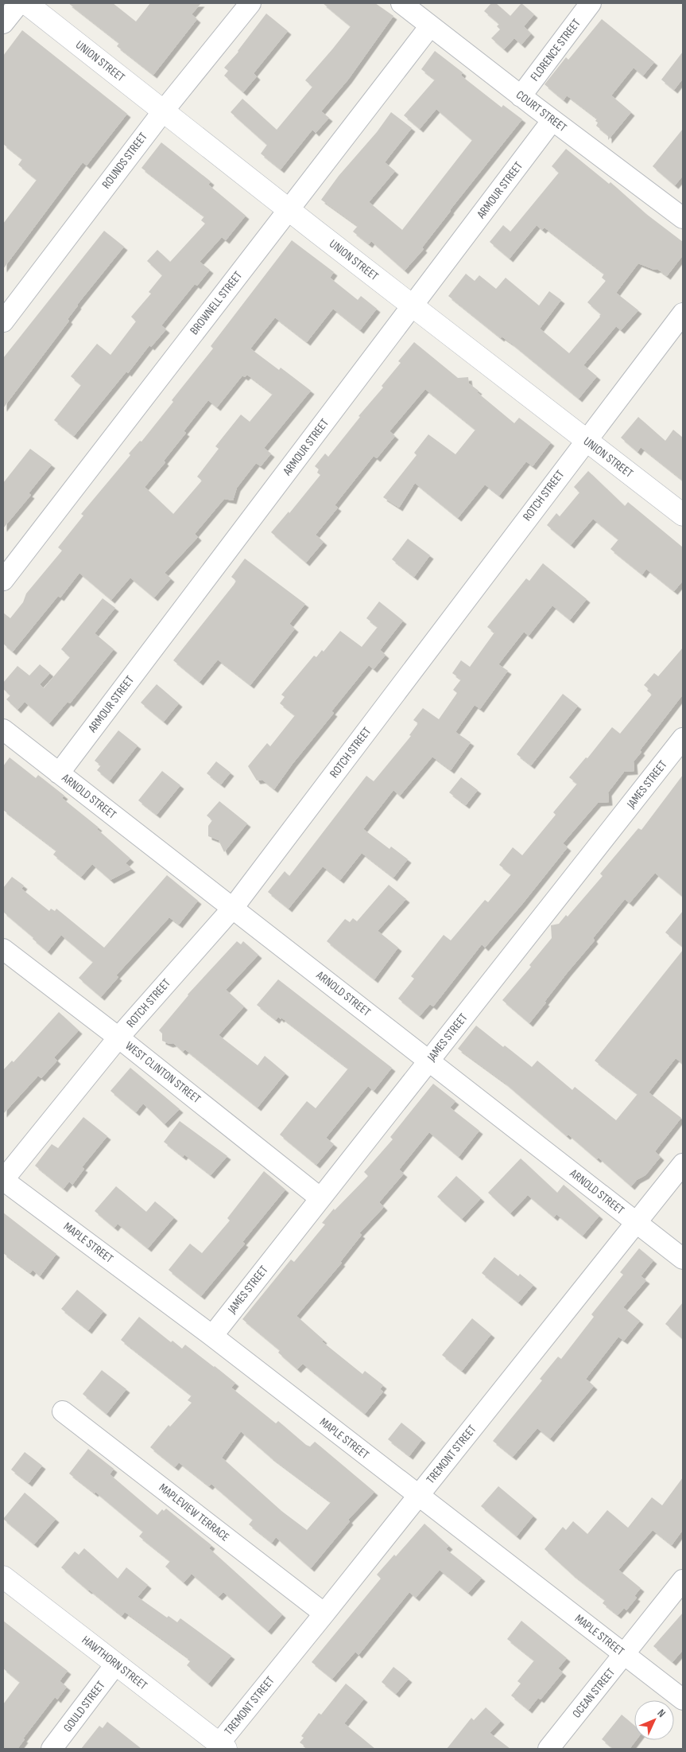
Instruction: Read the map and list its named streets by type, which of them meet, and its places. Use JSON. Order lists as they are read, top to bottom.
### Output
{
  "streets": {
    "main road": ["UNION STREET", "HAWTHORN STREET"],
    "street": [
      "FLORENCE STREET",
      "COURT STREET",
      "ROUNDS STREET",
      "ARMOUR STREET",
      "BROWNELL STREET",
      "ROTCH STREET",
      "JAMES STREET",
      "ARNOLD STREET",
      "WEST CLINTON STREET",
      "MAPLE STREET",
      "TREMONT STREET",
      "MAPLEVIEW TERRACE",
      "OCEAN STREET",
      "GOULD STREET"
    ]
  },
  "crossings": [
    ["FLORENCE STREET", "COURT STREET"],
    ["UNION STREET", "ROUNDS STREET"],
    ["UNION STREET", "ARMOUR STREET"],
    ["UNION STREET", "BROWNELL STREET"],
    ["UNION STREET", "ROTCH STREET"],
    ["COURT STREET", "ARMOUR STREET"],
    ["COURT STREET", "BROWNELL STREET"],
    ["ARMOUR STREET", "ARNOLD STREET"],
    ["ROTCH STREET", "ARNOLD STREET"],
    ["ROTCH STREET", "WEST CLINTON STREET"],
    ["ROTCH STREET", "MAPLE STREET"],
    ["JAMES STREET", "ARNOLD STREET"],
    ["JAMES STREET", "WEST CLINTON STREET"],
    ["JAMES STREET", "MAPLE STREET"],
    ["ARNOLD STREET", "TREMONT STREET"],
    ["MAPLE STREET", "TREMONT STREET"],
    ["MAPLE STREET", "OCEAN STREET"],
    ["TREMONT STREET", "MAPLEVIEW TERRACE"],
    ["TREMONT STREET", "HAWTHORN STREET"],
    ["HAWTHORN STREET", "GOULD STREET"]
  ],
  "north": "top right"
}
